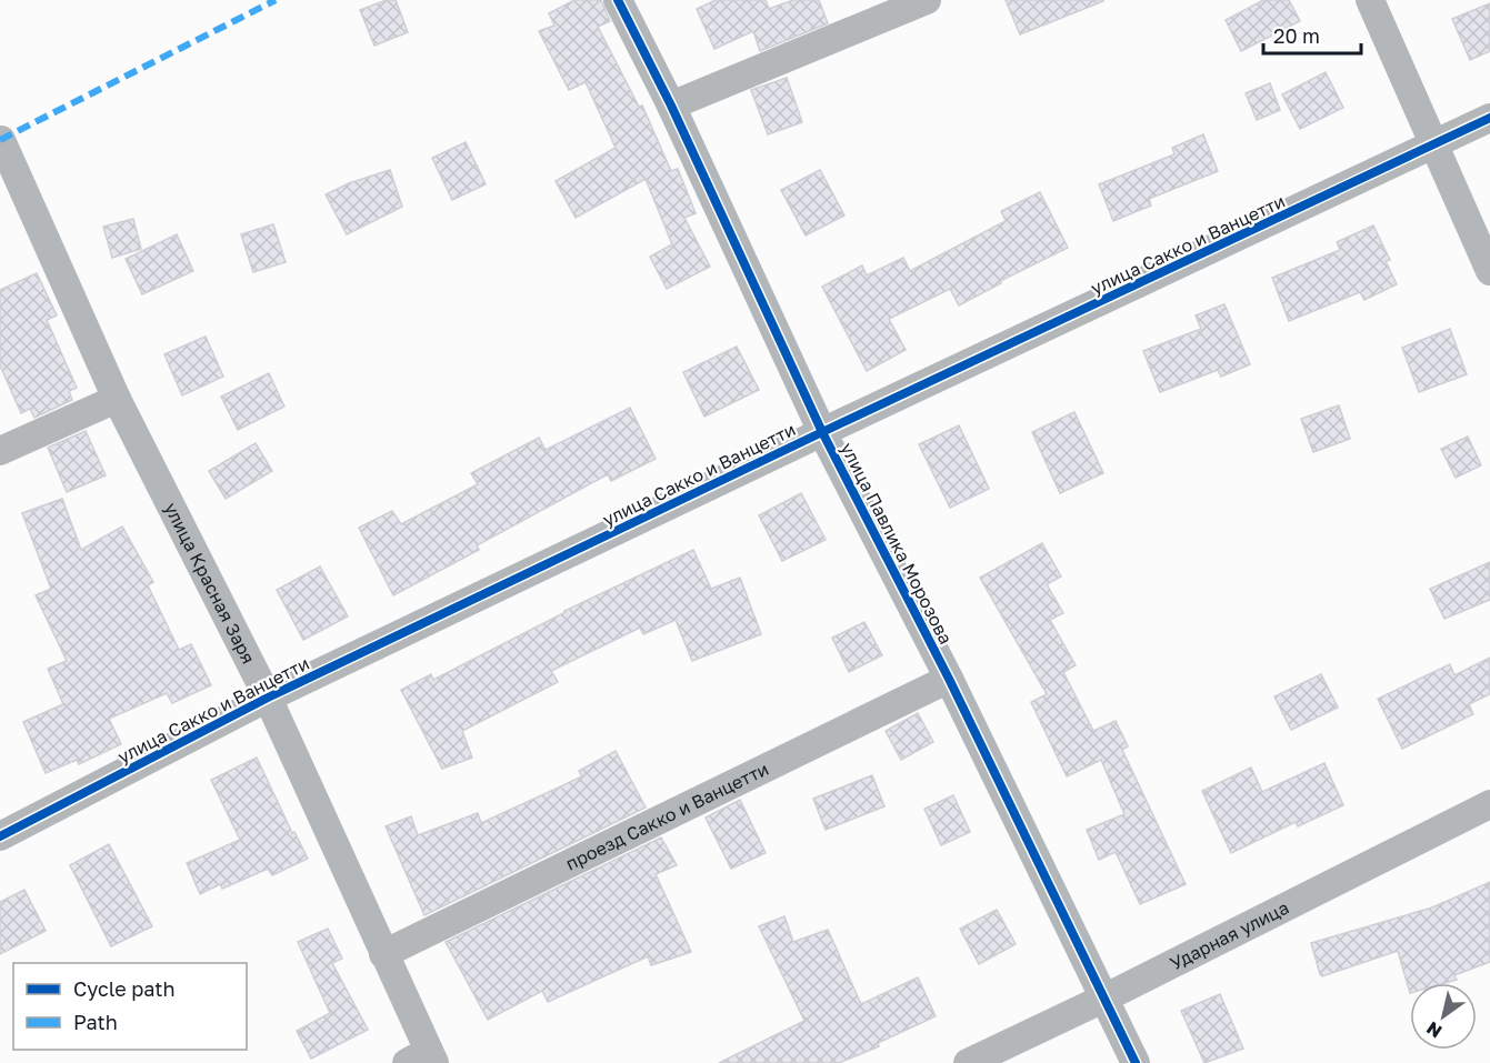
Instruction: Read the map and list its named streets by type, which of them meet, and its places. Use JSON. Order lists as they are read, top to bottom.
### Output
{
  "streets": {
    "street": [
      "улица Сакко и Ванцетти",
      "улица Павлика Морозова",
      "улица Красная Заря",
      "проезд Сакко и Ванцетти",
      "Ударная улица"
    ]
  },
  "crossings": [
    ["улица Сакко и Ванцетти", "улица Павлика Морозова"],
    ["улица Сакко и Ванцетти", "улица Красная Заря"],
    ["улица Павлика Морозова", "проезд Сакко и Ванцетти"],
    ["улица Павлика Морозова", "Ударная улица"],
    ["улица Красная Заря", "проезд Сакко и Ванцетти"]
  ],
  "legend": ["Cycle path", "Path"],
  "scale_bar": "20 m",
  "north": "bottom left"
}
